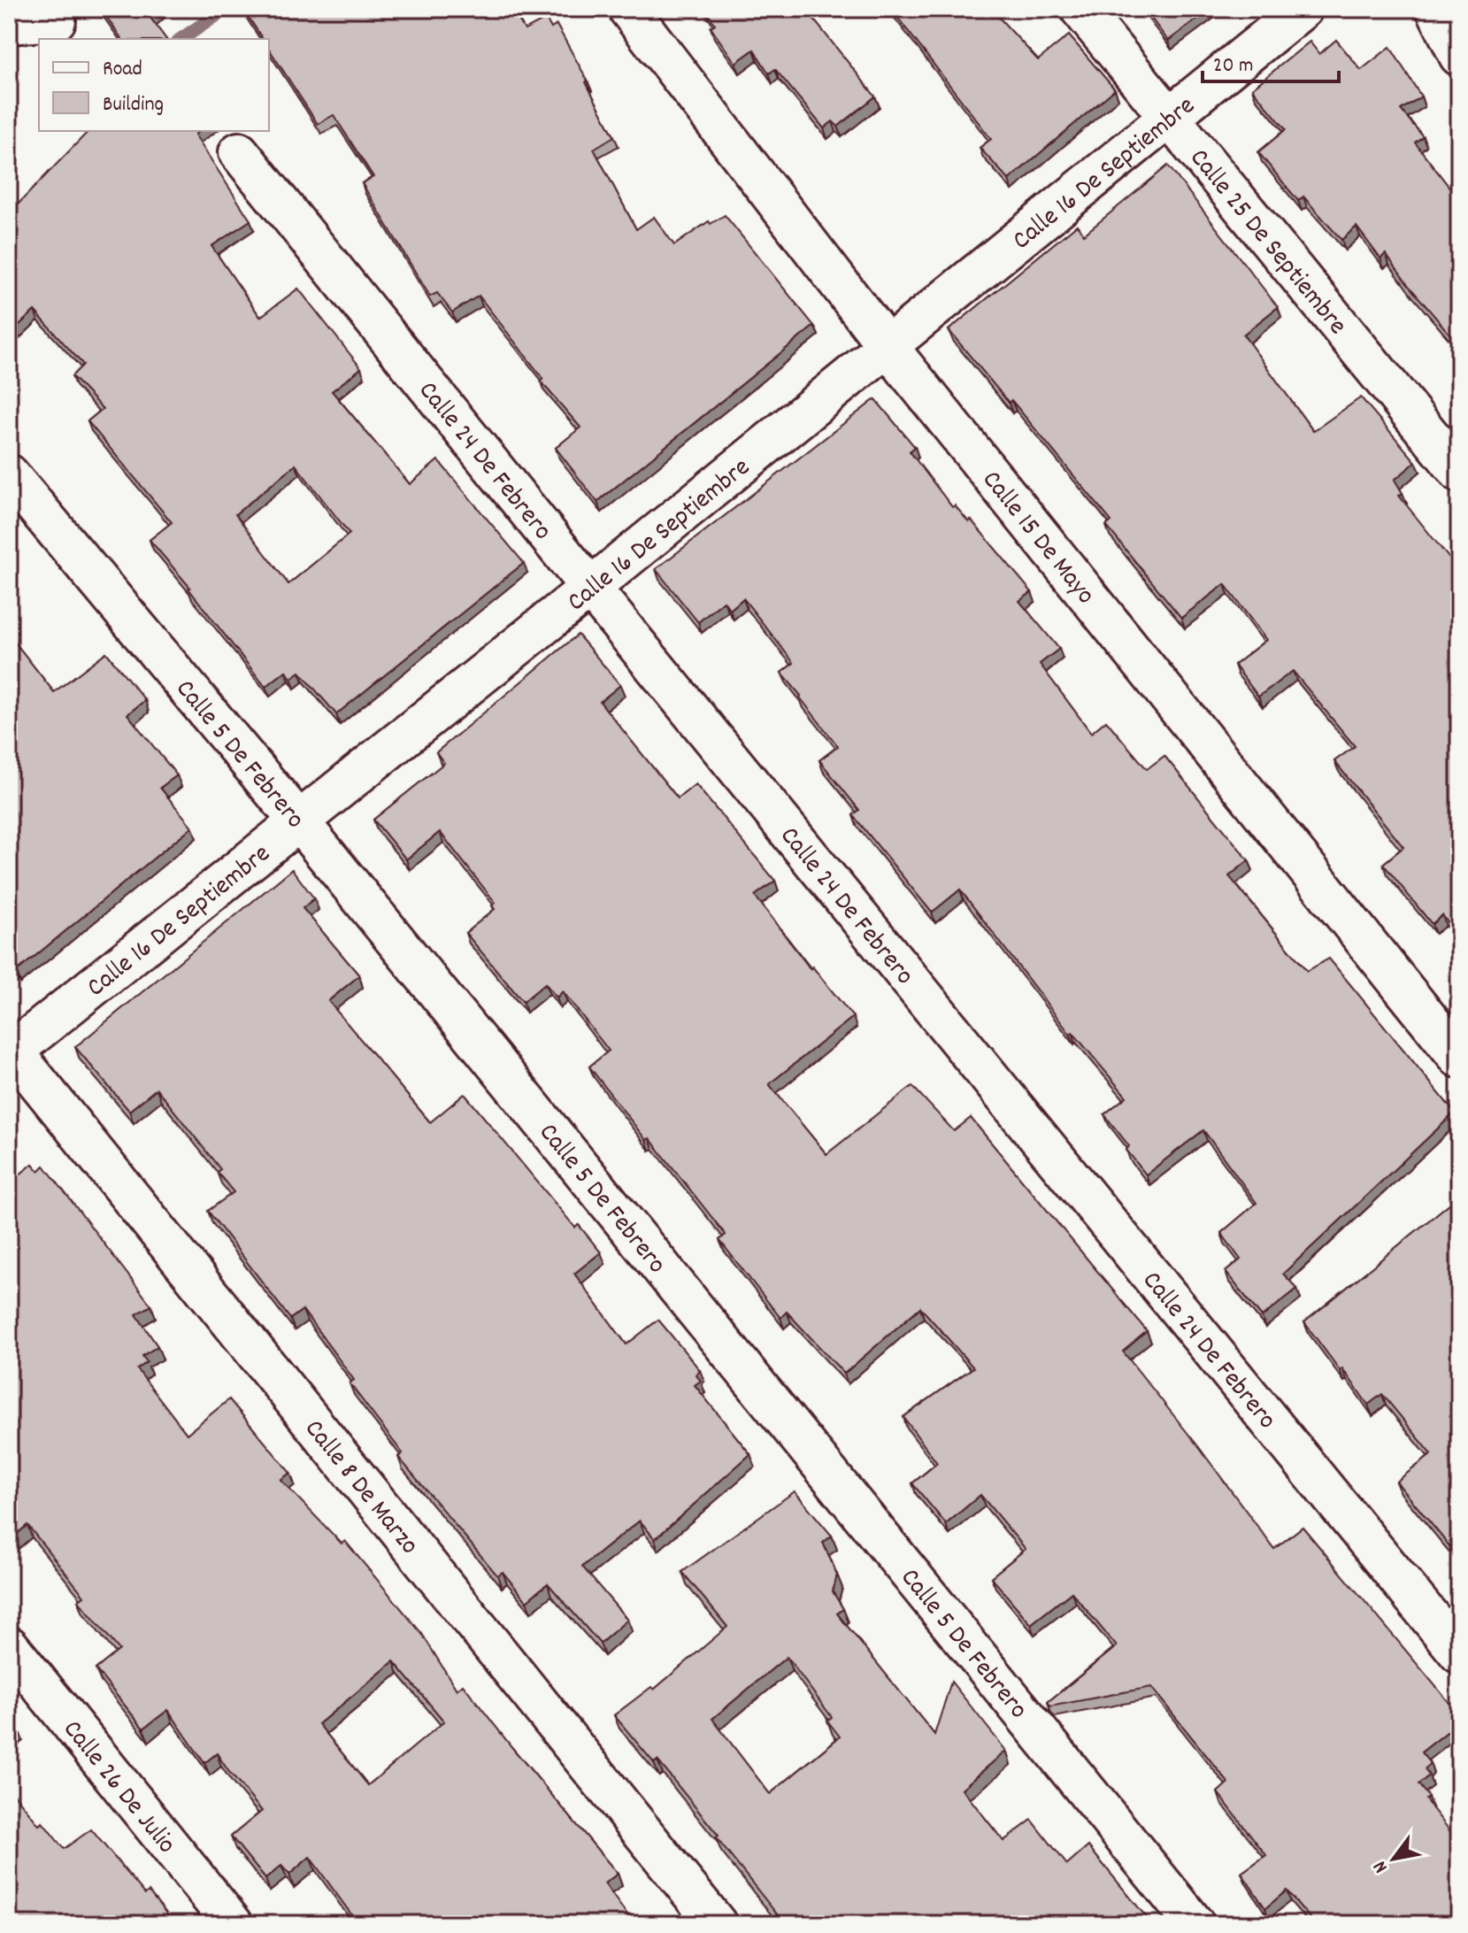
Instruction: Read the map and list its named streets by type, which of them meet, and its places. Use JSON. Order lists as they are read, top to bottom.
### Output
{
  "streets": {
    "street": [
      "Calle 16 De Septiembre",
      "Calle 25 De Septiembre",
      "Calle 24 De Febrero",
      "Calle 15 De Mayo",
      "Calle 5 De Febrero",
      "Calle 8 De Marzo",
      "Calle 26 De Julio"
    ]
  },
  "crossings": [
    ["Calle 16 De Septiembre", "Calle 25 De Septiembre"],
    ["Calle 16 De Septiembre", "Calle 24 De Febrero"],
    ["Calle 16 De Septiembre", "Calle 15 De Mayo"],
    ["Calle 16 De Septiembre", "Calle 5 De Febrero"],
    ["Calle 16 De Septiembre", "Calle 8 De Marzo"]
  ],
  "legend": ["Road", "Building"],
  "scale_bar": "20 m",
  "north": "bottom left"
}
